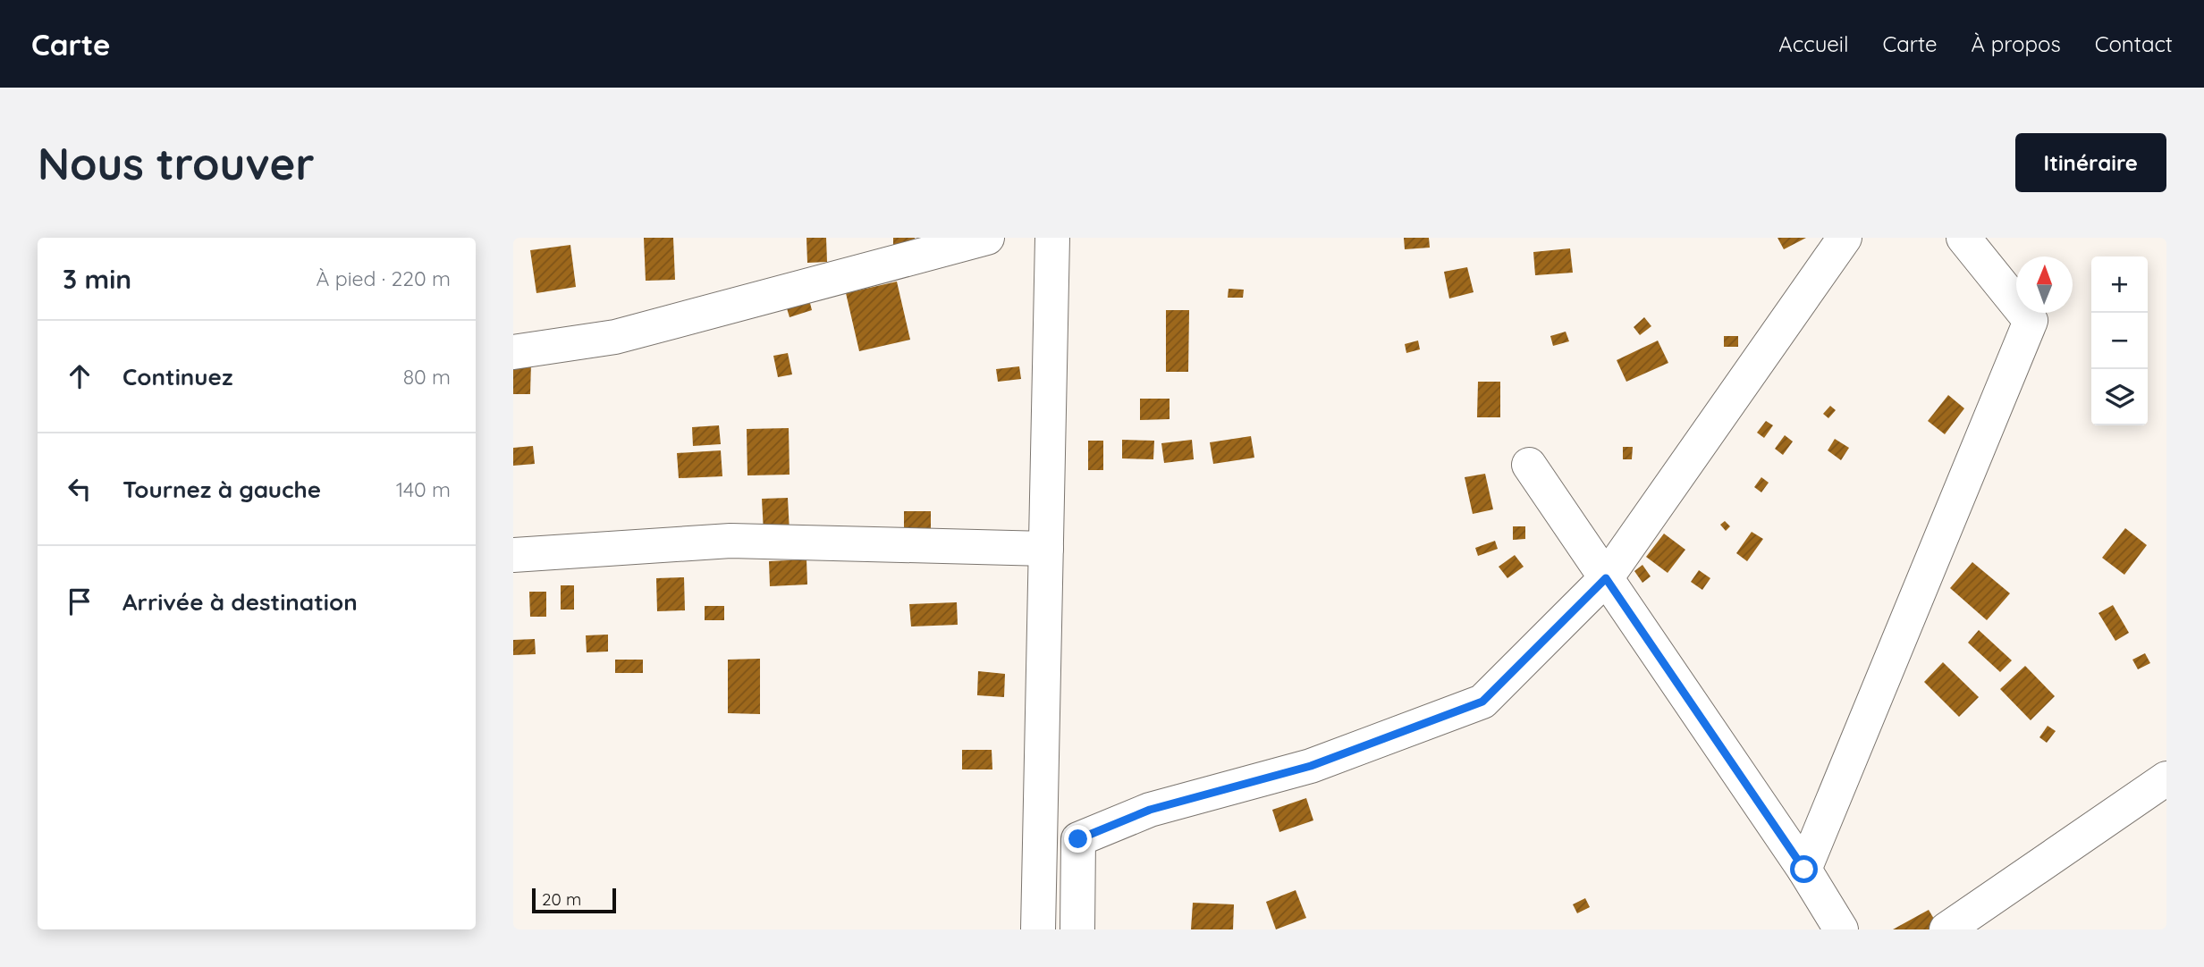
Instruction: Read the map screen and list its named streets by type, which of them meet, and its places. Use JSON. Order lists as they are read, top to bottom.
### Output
{
  "scale_bar": "20 m",
  "north": "top",
  "page": {
    "header": "Carte",
    "nav": [
      "Accueil",
      "Carte",
      "À propos",
      "Contact"
    ],
    "buttons": "Itinéraire",
    "title": "Nous trouver",
    "heading": ["3 min", "À pied · 220 m"],
    "map_buttons": ["+", "−"],
    "list": [
      ["Continuez", "80 m"],
      ["Tournez à gauche", "140 m"],
      "Arrivée à destination"
    ],
    "scale": "20 m"
  }
}
